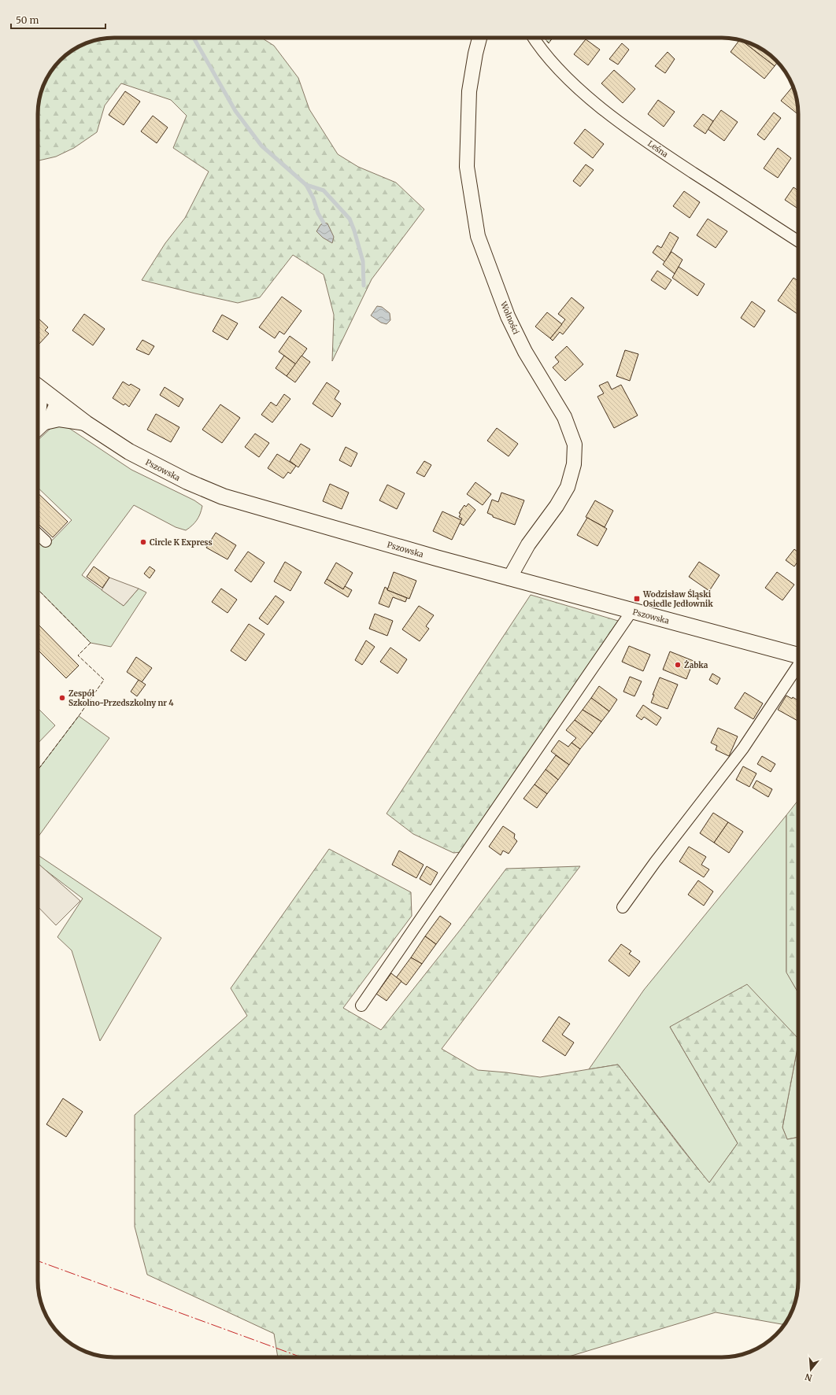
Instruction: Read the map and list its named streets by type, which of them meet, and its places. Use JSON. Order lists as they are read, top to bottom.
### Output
{
  "streets": {
    "main road": ["Pszowska"],
    "street": ["Leśna", "Wolności"]
  },
  "crossings": [
    ["Wolności", "Pszowska"]
  ],
  "places": {
    "other": ["Circle K Express", "Żabka", "Zespół Szkolno-Przedszkolny nr 4"],
    "transit": ["Wodzisław Śląski Osiedle Jedłownik"]
  },
  "scale_bar": "50 m",
  "north": "bottom"
}
